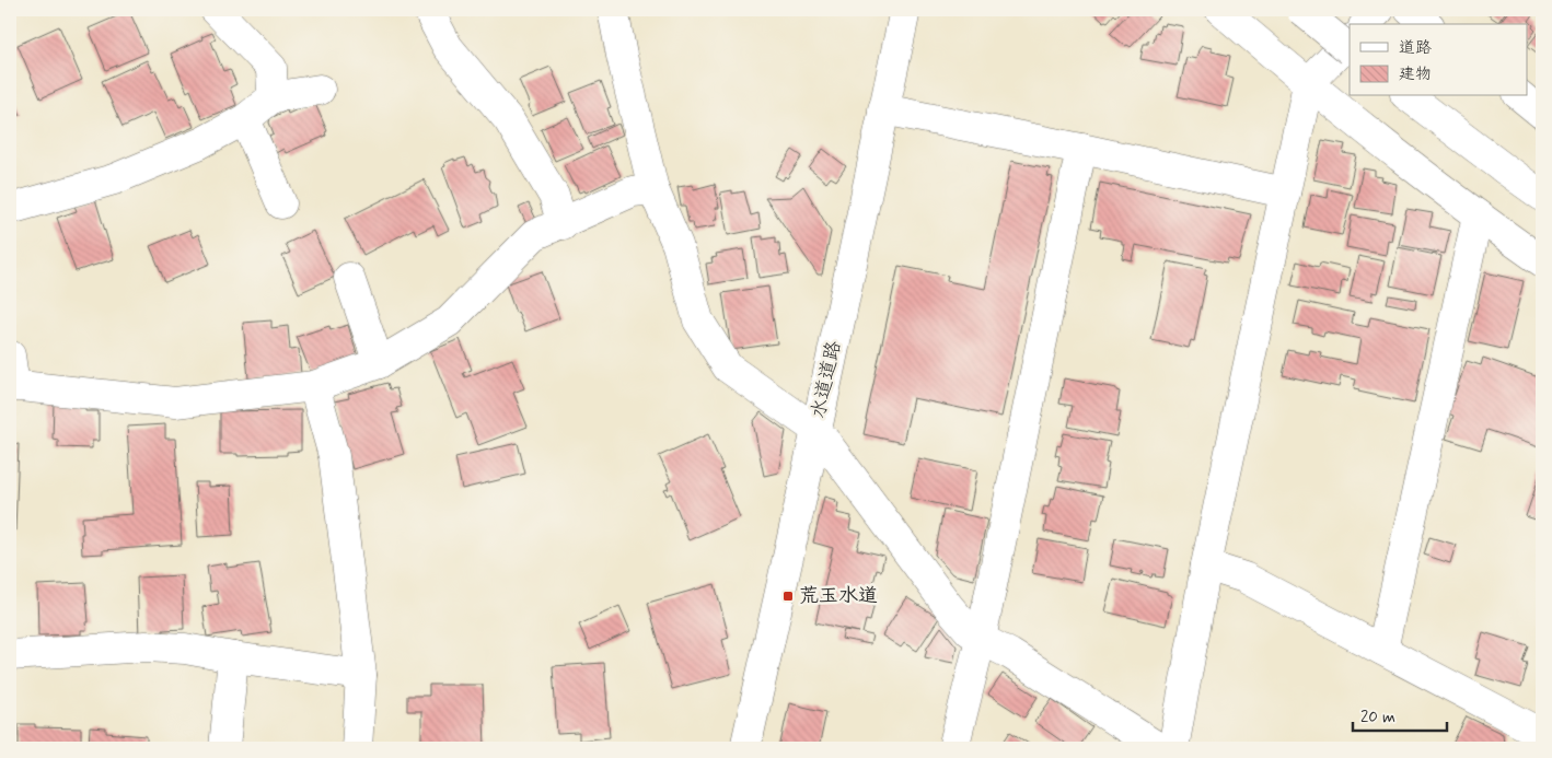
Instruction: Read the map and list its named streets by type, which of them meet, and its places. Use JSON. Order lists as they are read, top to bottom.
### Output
{
  "streets": {
    "main road": ["水道道路"]
  },
  "places": {
    "transit": ["荒玉水道"]
  },
  "legend": ["道路", "建物"],
  "scale_bar": "20 m"
}
